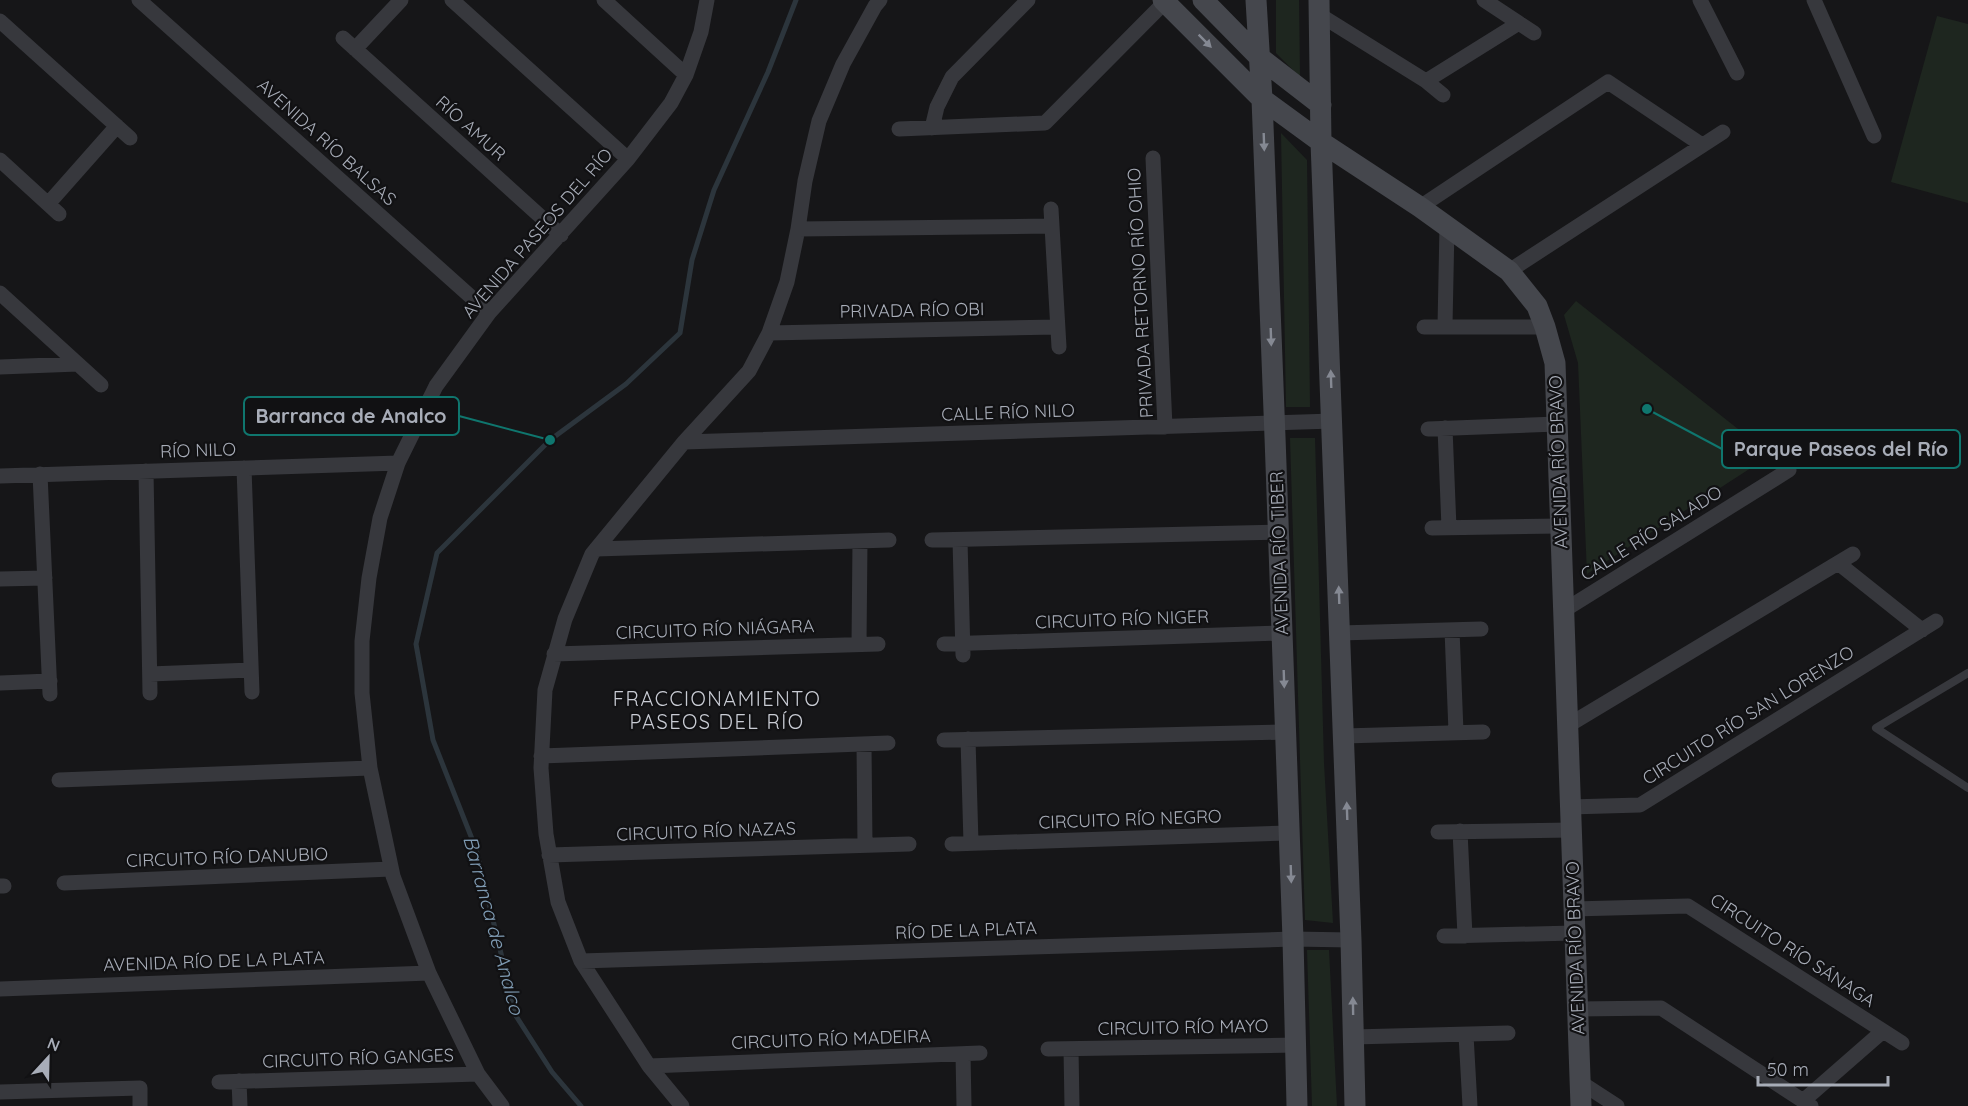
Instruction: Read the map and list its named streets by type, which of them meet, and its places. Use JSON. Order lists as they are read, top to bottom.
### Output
{
  "streets": {
    "street": [
      "RÍO AMUR",
      "AVENIDA RÍO BALSAS",
      "AVENIDA PASEOS DEL RÍO",
      "PRIVADA RETORNO RÍO OHIO",
      "PRIVADA RÍO OBI",
      "CALLE RÍO NILO",
      "RÍO NILO",
      "AVENIDA RÍO BRAVO",
      "CALLE RÍO SALADO",
      "AVENIDA RÍO TIBER",
      "CIRCUITO RÍO NIGER",
      "CIRCUITO RÍO NIÁGARA",
      "CIRCUITO RÍO SAN LORENZO",
      "CIRCUITO RÍO NEGRO",
      "CIRCUITO RÍO NAZAS",
      "CIRCUITO RÍO DANUBIO",
      "RÍO DE LA PLATA",
      "CIRCUITO RÍO SÁNAGA",
      "AVENIDA RÍO DE LA PLATA",
      "CIRCUITO RÍO MAYO",
      "CIRCUITO RÍO MADEIRA",
      "CIRCUITO RÍO GANGES"
    ]
  },
  "crossings": [
    ["RÍO AMUR", "AVENIDA PASEOS DEL RÍO"],
    ["AVENIDA RÍO BALSAS", "AVENIDA PASEOS DEL RÍO"],
    ["AVENIDA PASEOS DEL RÍO", "RÍO NILO"],
    ["AVENIDA PASEOS DEL RÍO", "CIRCUITO RÍO DANUBIO"],
    ["AVENIDA PASEOS DEL RÍO", "AVENIDA RÍO DE LA PLATA"],
    ["AVENIDA PASEOS DEL RÍO", "CIRCUITO RÍO GANGES"],
    ["PRIVADA RETORNO RÍO OHIO", "CALLE RÍO NILO"],
    ["CALLE RÍO NILO", "AVENIDA RÍO TIBER"],
    ["AVENIDA RÍO BRAVO", "CALLE RÍO SALADO"],
    ["AVENIDA RÍO BRAVO", "AVENIDA RÍO TIBER"],
    ["AVENIDA RÍO BRAVO", "CIRCUITO RÍO SAN LORENZO"],
    ["AVENIDA RÍO BRAVO", "CIRCUITO RÍO SÁNAGA"],
    ["AVENIDA RÍO TIBER", "CIRCUITO RÍO NIGER"],
    ["AVENIDA RÍO TIBER", "CIRCUITO RÍO NEGRO"],
    ["AVENIDA RÍO TIBER", "RÍO DE LA PLATA"],
    ["AVENIDA RÍO TIBER", "CIRCUITO RÍO MAYO"]
  ],
  "districts": ["FRACCIONAMIENTO PASEOS DEL RÍO"],
  "water": ["Barranca de Analco"],
  "places": ["Parque Paseos del Río", "Barranca de Analco"],
  "scale_bar": "50 m",
  "north": "top"
}
